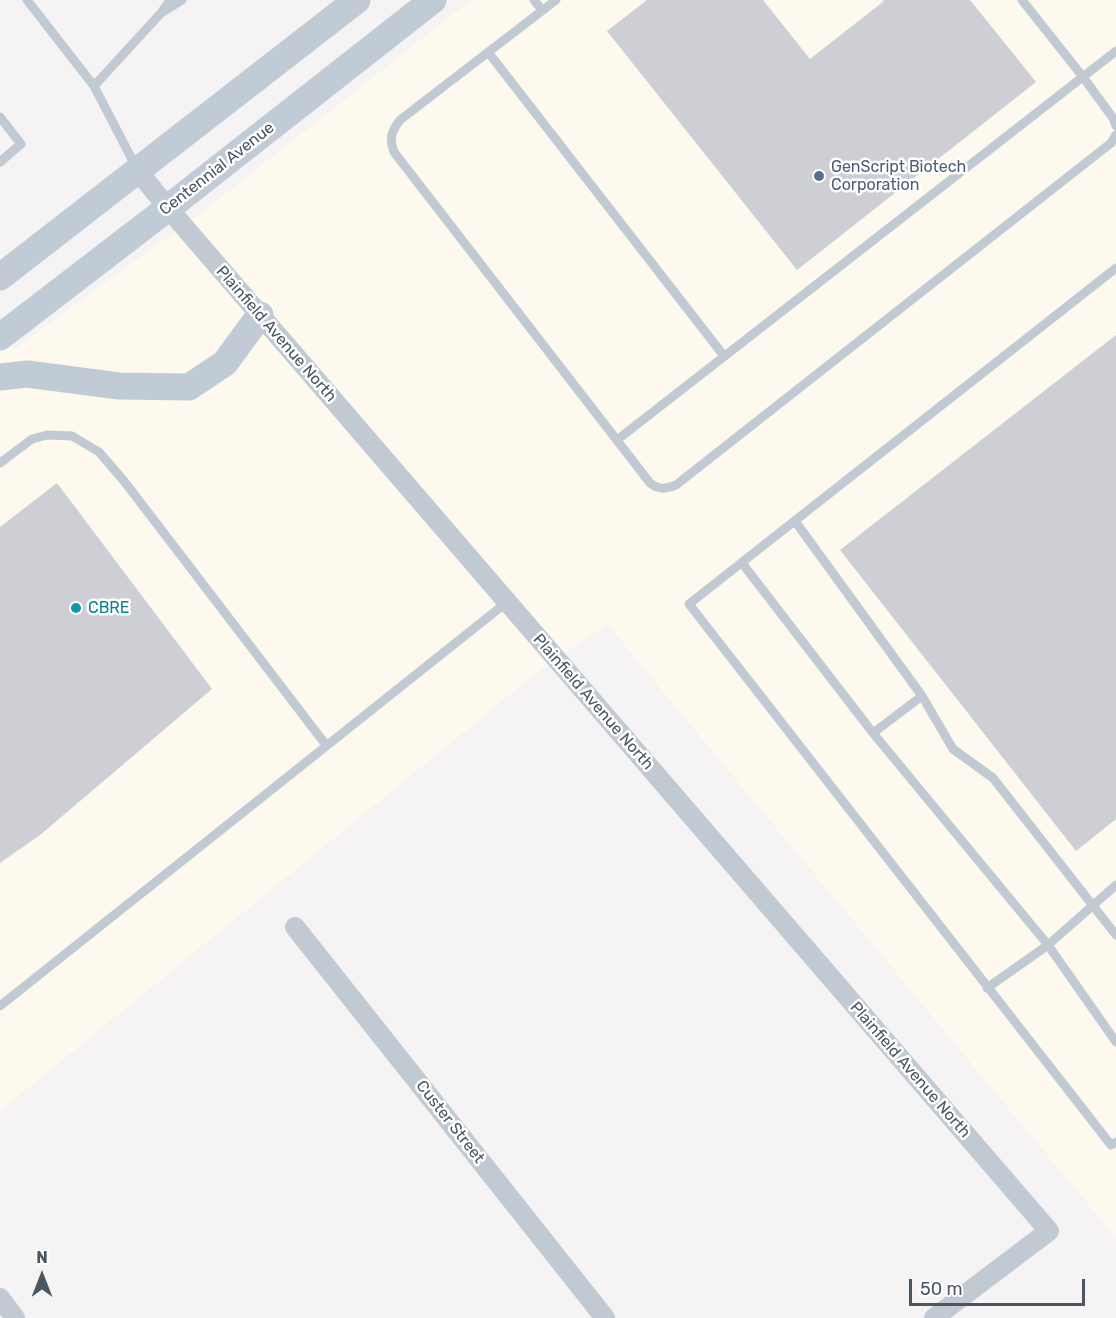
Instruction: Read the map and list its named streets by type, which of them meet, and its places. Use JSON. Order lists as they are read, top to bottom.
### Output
{
  "streets": {
    "main road": ["Centennial Avenue"],
    "street": ["Plainfield Avenue North", "Custer Street"]
  },
  "crossings": [
    ["Centennial Avenue", "Plainfield Avenue North"]
  ],
  "places": ["GenScript Biotech Corporation", "CBRE"],
  "scale_bar": "50 m",
  "north": "top"
}
